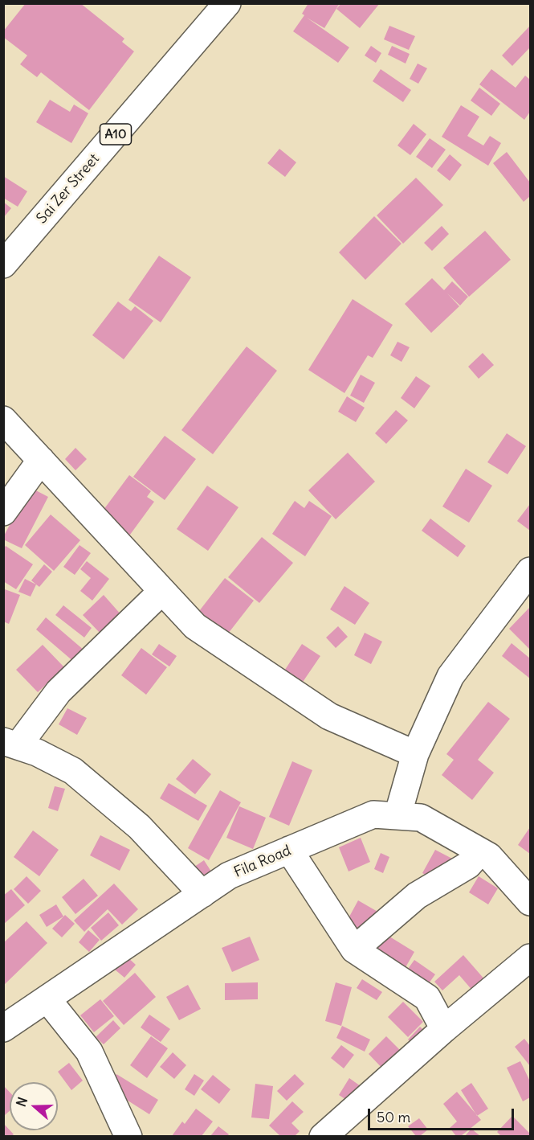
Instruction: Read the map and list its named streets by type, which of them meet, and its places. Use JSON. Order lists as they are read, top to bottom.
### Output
{
  "streets": {
    "main road": ["A10", "Sai Zer Street", "Fila Road"]
  },
  "scale_bar": "50 m",
  "north": "left"
}
